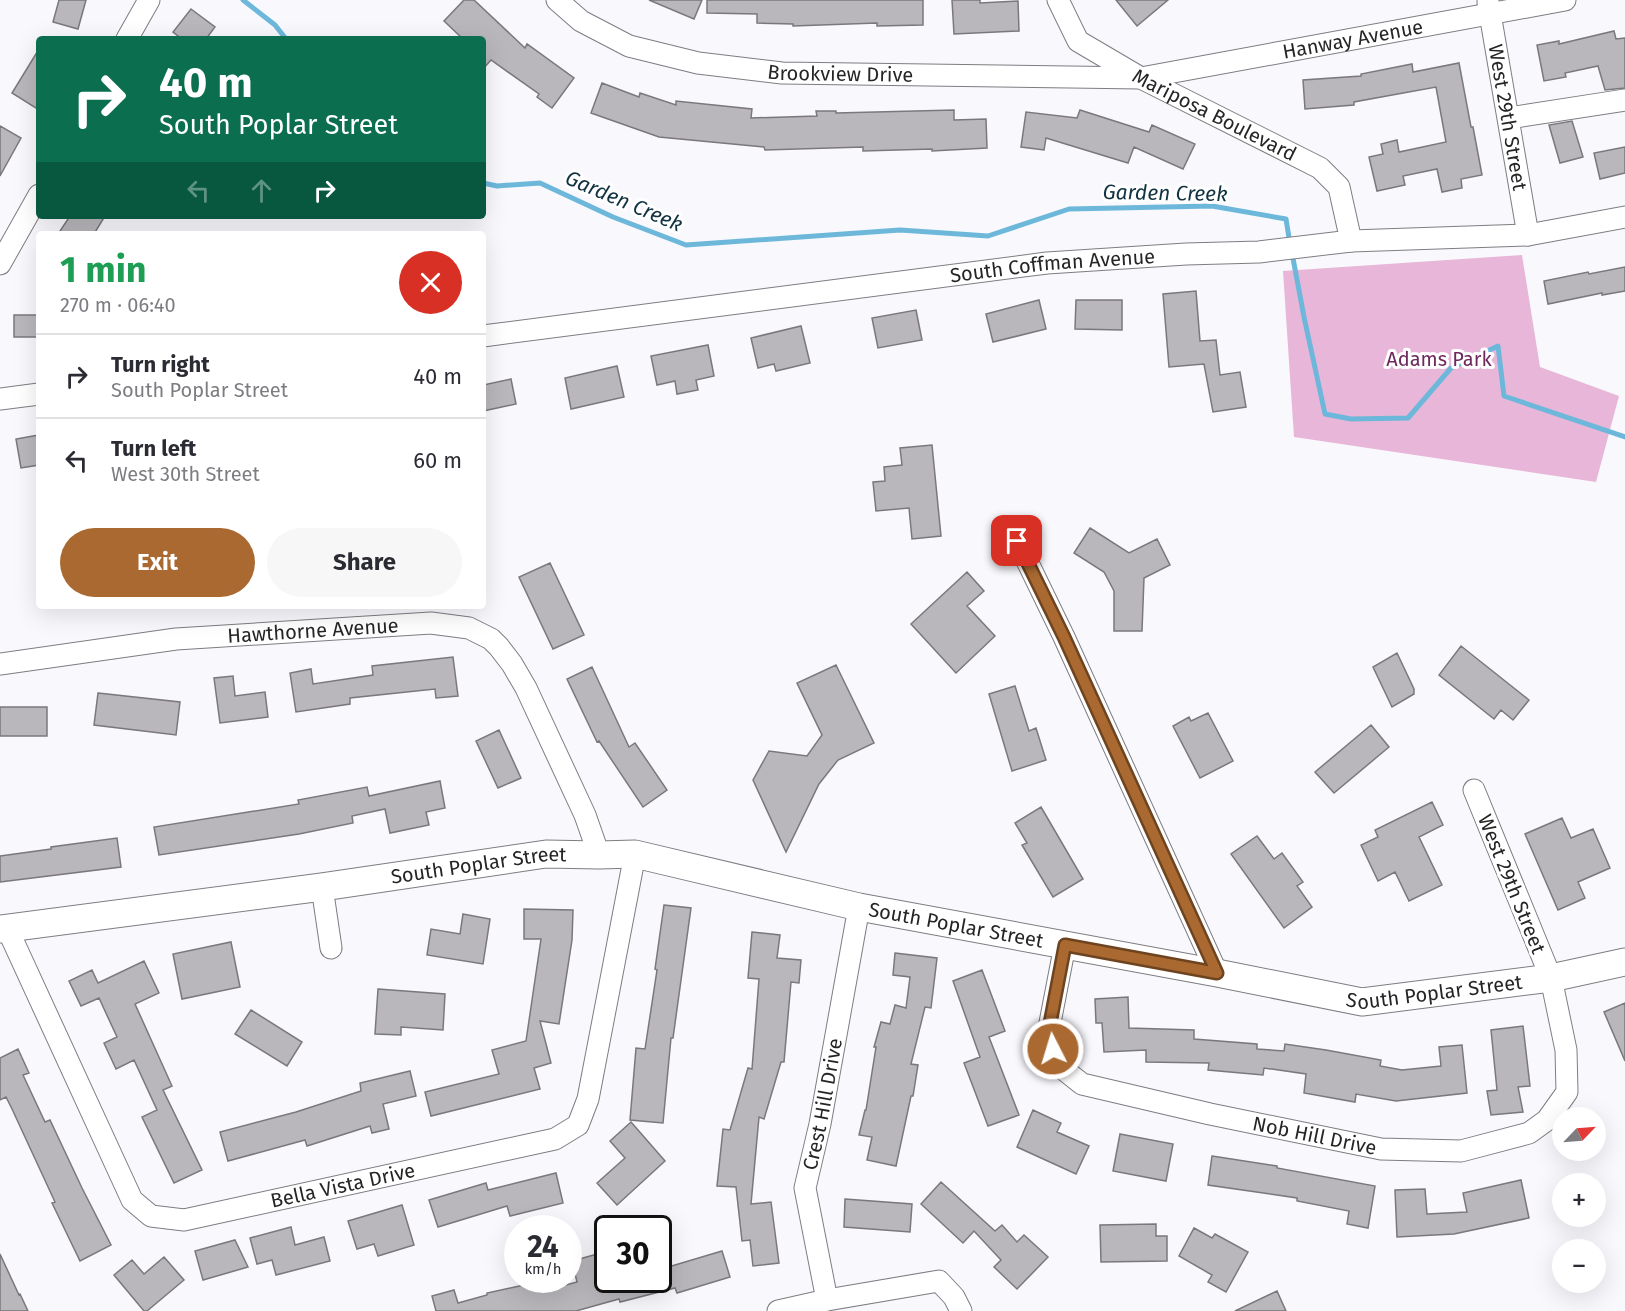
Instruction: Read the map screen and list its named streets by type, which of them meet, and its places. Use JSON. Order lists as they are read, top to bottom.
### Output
{
  "streets": {
    "main road": ["South Poplar Street"],
    "street": [
      "Hanway Avenue",
      "Brookview Drive",
      "Mariposa Boulevard",
      "West 29th Street",
      "South Coffman Avenue",
      "Hawthorne Avenue",
      "Crest Hill Drive",
      "Nob Hill Drive",
      "Bella Vista Drive"
    ]
  },
  "crossings": [
    ["Hanway Avenue", "Brookview Drive"],
    ["Hanway Avenue", "Mariposa Boulevard"],
    ["Hanway Avenue", "West 29th Street"],
    ["Brookview Drive", "Mariposa Boulevard"],
    ["Mariposa Boulevard", "South Coffman Avenue"],
    ["West 29th Street", "South Coffman Avenue"],
    ["West 29th Street", "South Poplar Street"],
    ["West 29th Street", "Nob Hill Drive"],
    ["Hawthorne Avenue", "South Poplar Street"],
    ["South Poplar Street", "Crest Hill Drive"],
    ["South Poplar Street", "Nob Hill Drive"],
    ["South Poplar Street", "Bella Vista Drive"]
  ],
  "water": ["Garden Creek"],
  "parks": ["Adams Park"],
  "north": "top right",
  "page": {
    "turn": ["40 m", "South Poplar Street"],
    "heading": ["1 min", "270 m · 06:40"],
    "list": [
      {
        "name": "Turn right",
        "note": "South Poplar Street",
        "value": "40 m"
      },
      {
        "name": "Turn left",
        "note": "West 30th Street",
        "value": "60 m"
      }
    ],
    "buttons": ["Exit", "Share"],
    "map_buttons": ["+", "−"],
    "speed": "24 km/h",
    "limit": "30"
  }
}
